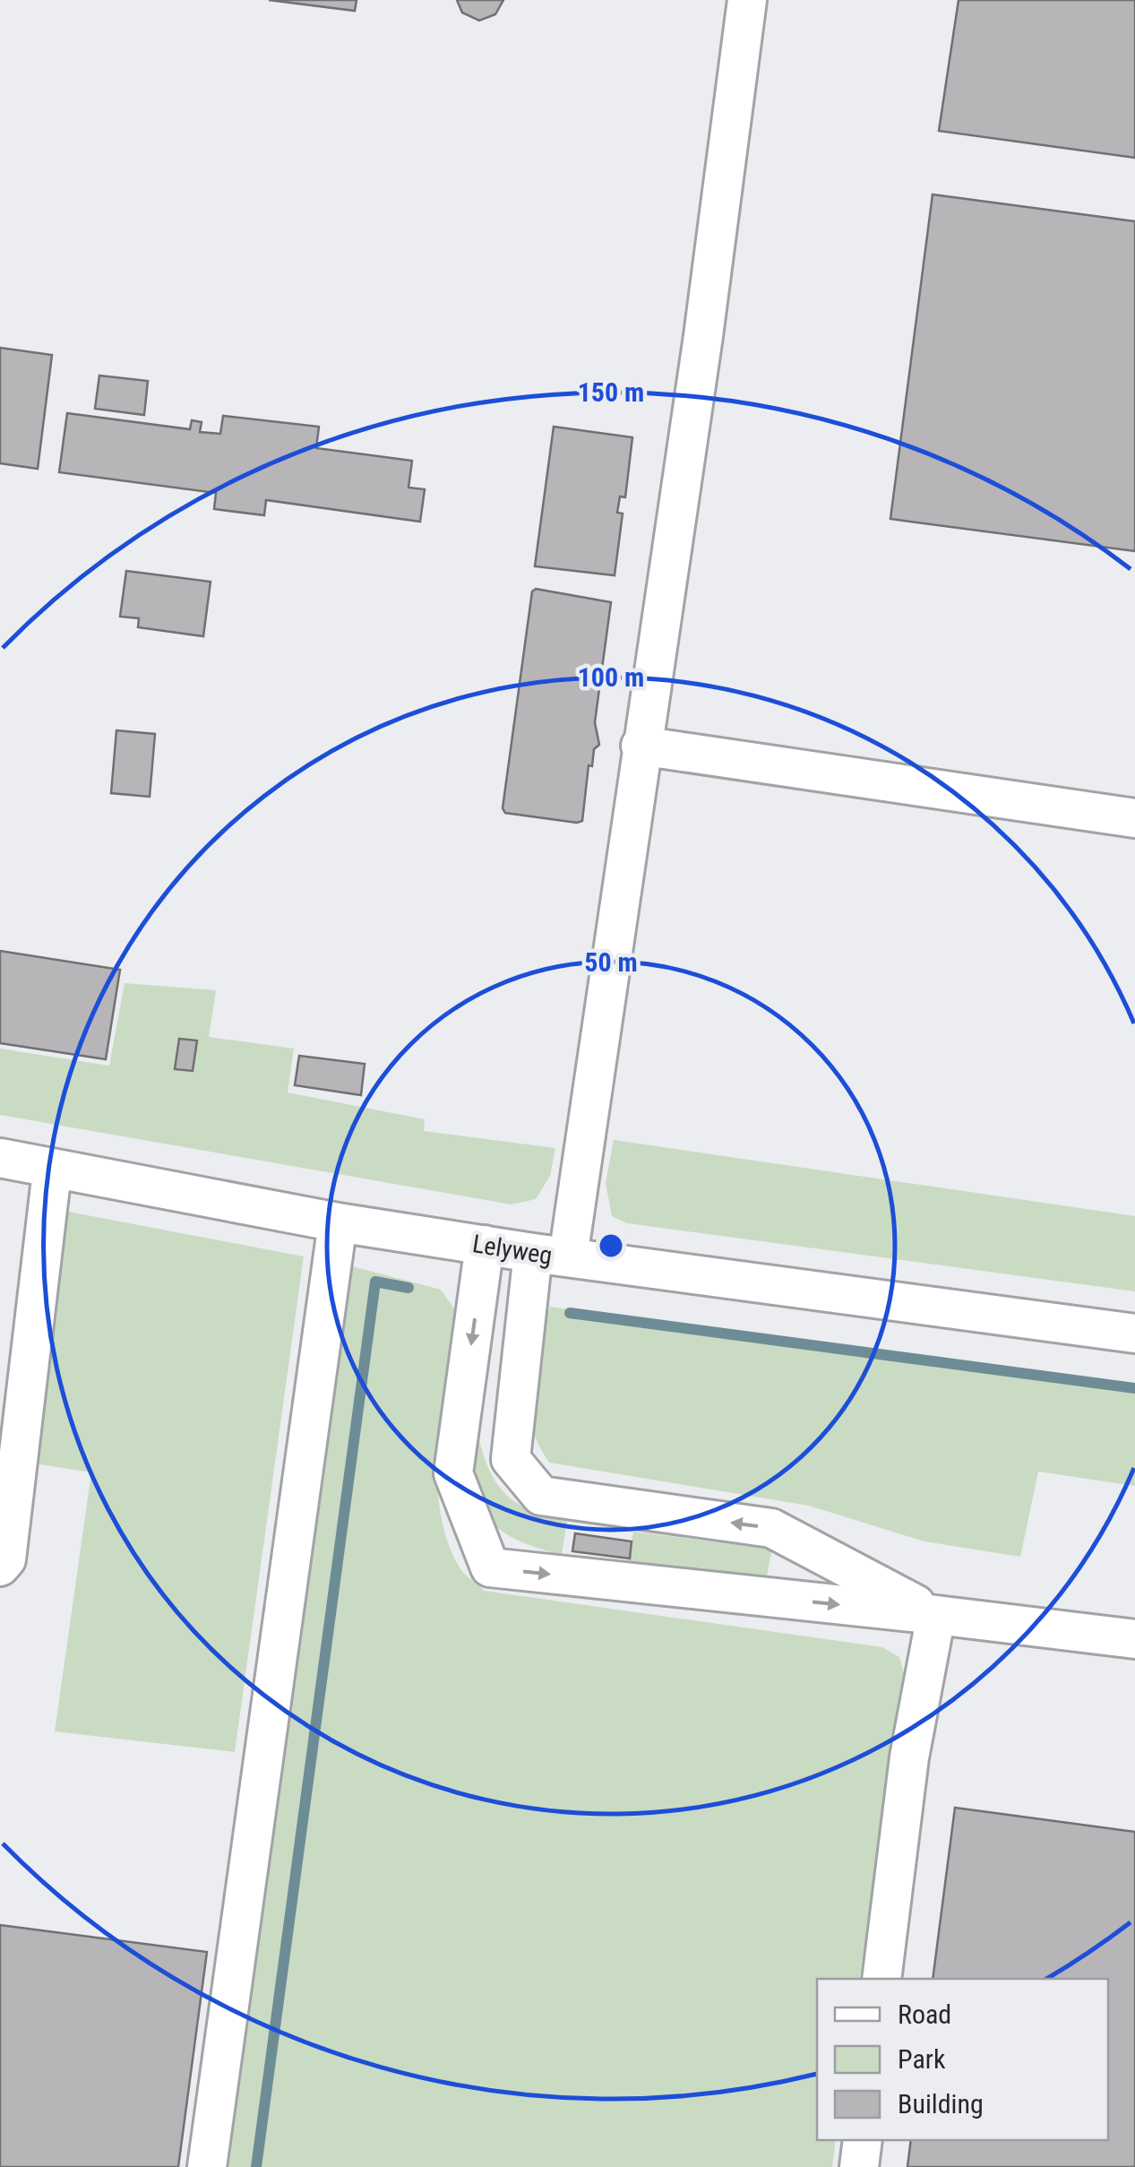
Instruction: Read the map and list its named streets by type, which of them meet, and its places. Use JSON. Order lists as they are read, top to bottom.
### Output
{
  "streets": {
    "street": ["Lelyweg"]
  },
  "legend": ["Road", "Park", "Building"],
  "rings": ["150 m", "100 m", "50 m"]
}
